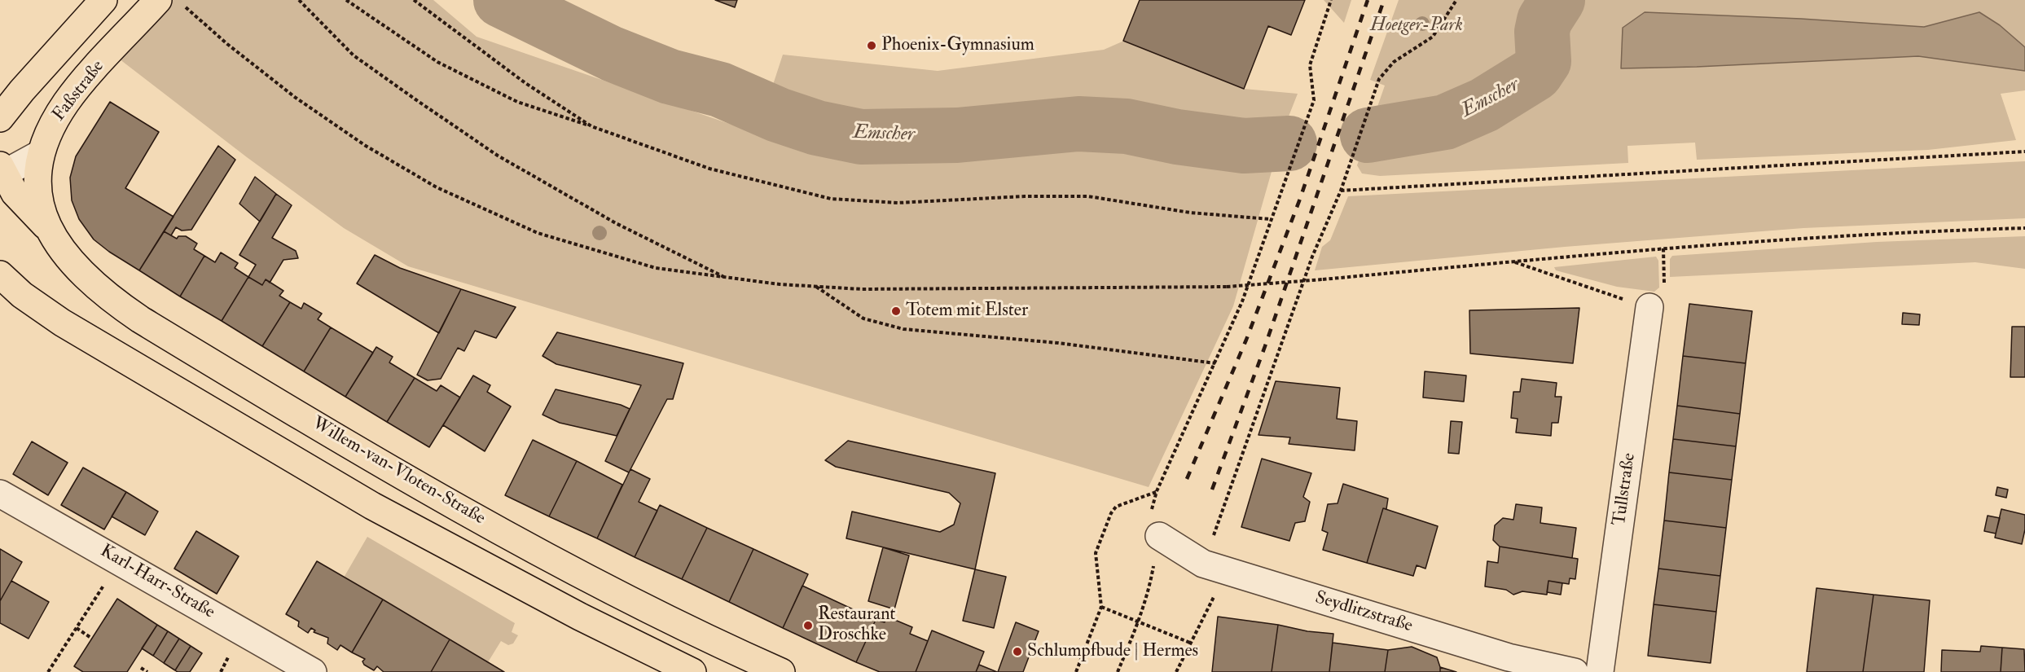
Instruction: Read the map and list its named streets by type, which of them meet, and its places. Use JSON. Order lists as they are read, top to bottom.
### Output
{
  "streets": {
    "main road": ["Faßstraße", "Willem-van-Vloten-Straße"],
    "street": ["Tullstraße", "Karl-Harr-Straße", "Seydlitzstraße"]
  },
  "crossings": [
    ["Faßstraße", "Willem-van-Vloten-Straße"]
  ],
  "water": ["Emscher"],
  "parks": ["Hoetger-Park"],
  "places": [
    "Phoenix-Gymnasium",
    "Totem mit Elster",
    "Restaurant Droschke",
    "Schlumpfbude | Hermes"
  ]
}
